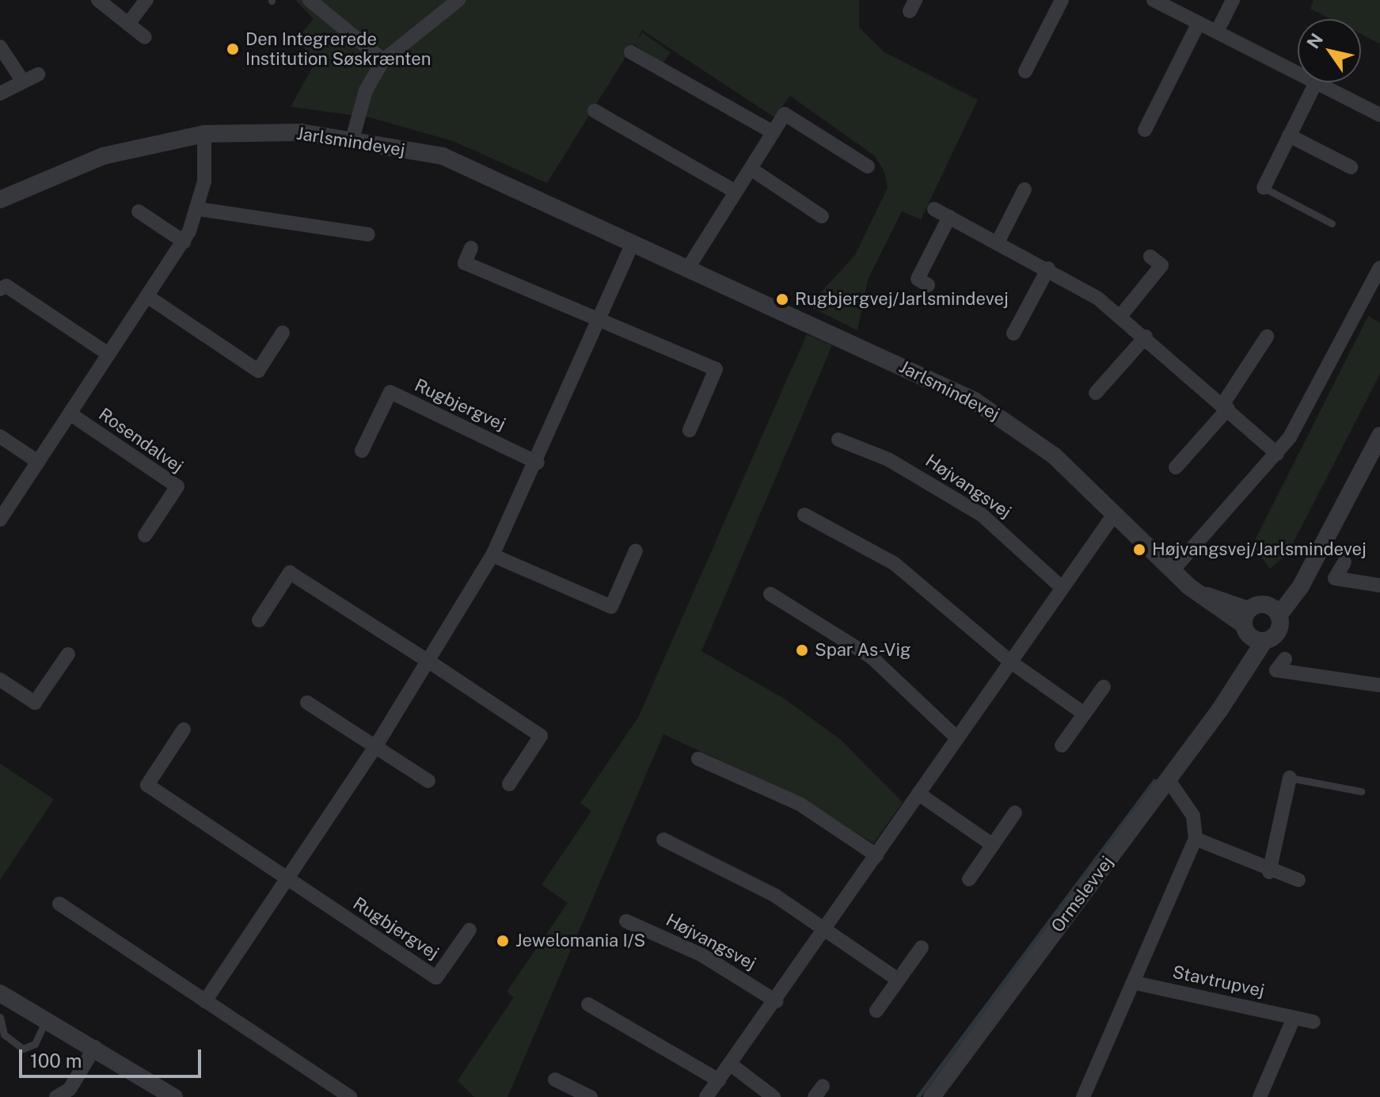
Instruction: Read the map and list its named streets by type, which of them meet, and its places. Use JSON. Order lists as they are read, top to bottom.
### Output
{
  "streets": {
    "street": [
      "Jarlsmindevej",
      "Rugbjergvej",
      "Rosendalvej",
      "Højvangsvej",
      "Ormslevvej",
      "Stavtrupvej"
    ]
  },
  "crossings": [
    ["Jarlsmindevej", "Rosendalvej"],
    ["Jarlsmindevej", "Ormslevvej"]
  ],
  "places": [
    "Den Integrerede Institution Søskrænten",
    "Rugbjergvej/Jarlsmindevej",
    "Højvangsvej/Jarlsmindevej",
    "Spar As-Vig",
    "Jewelomania I/S"
  ],
  "scale_bar": "100 m",
  "north": "top left"
}
